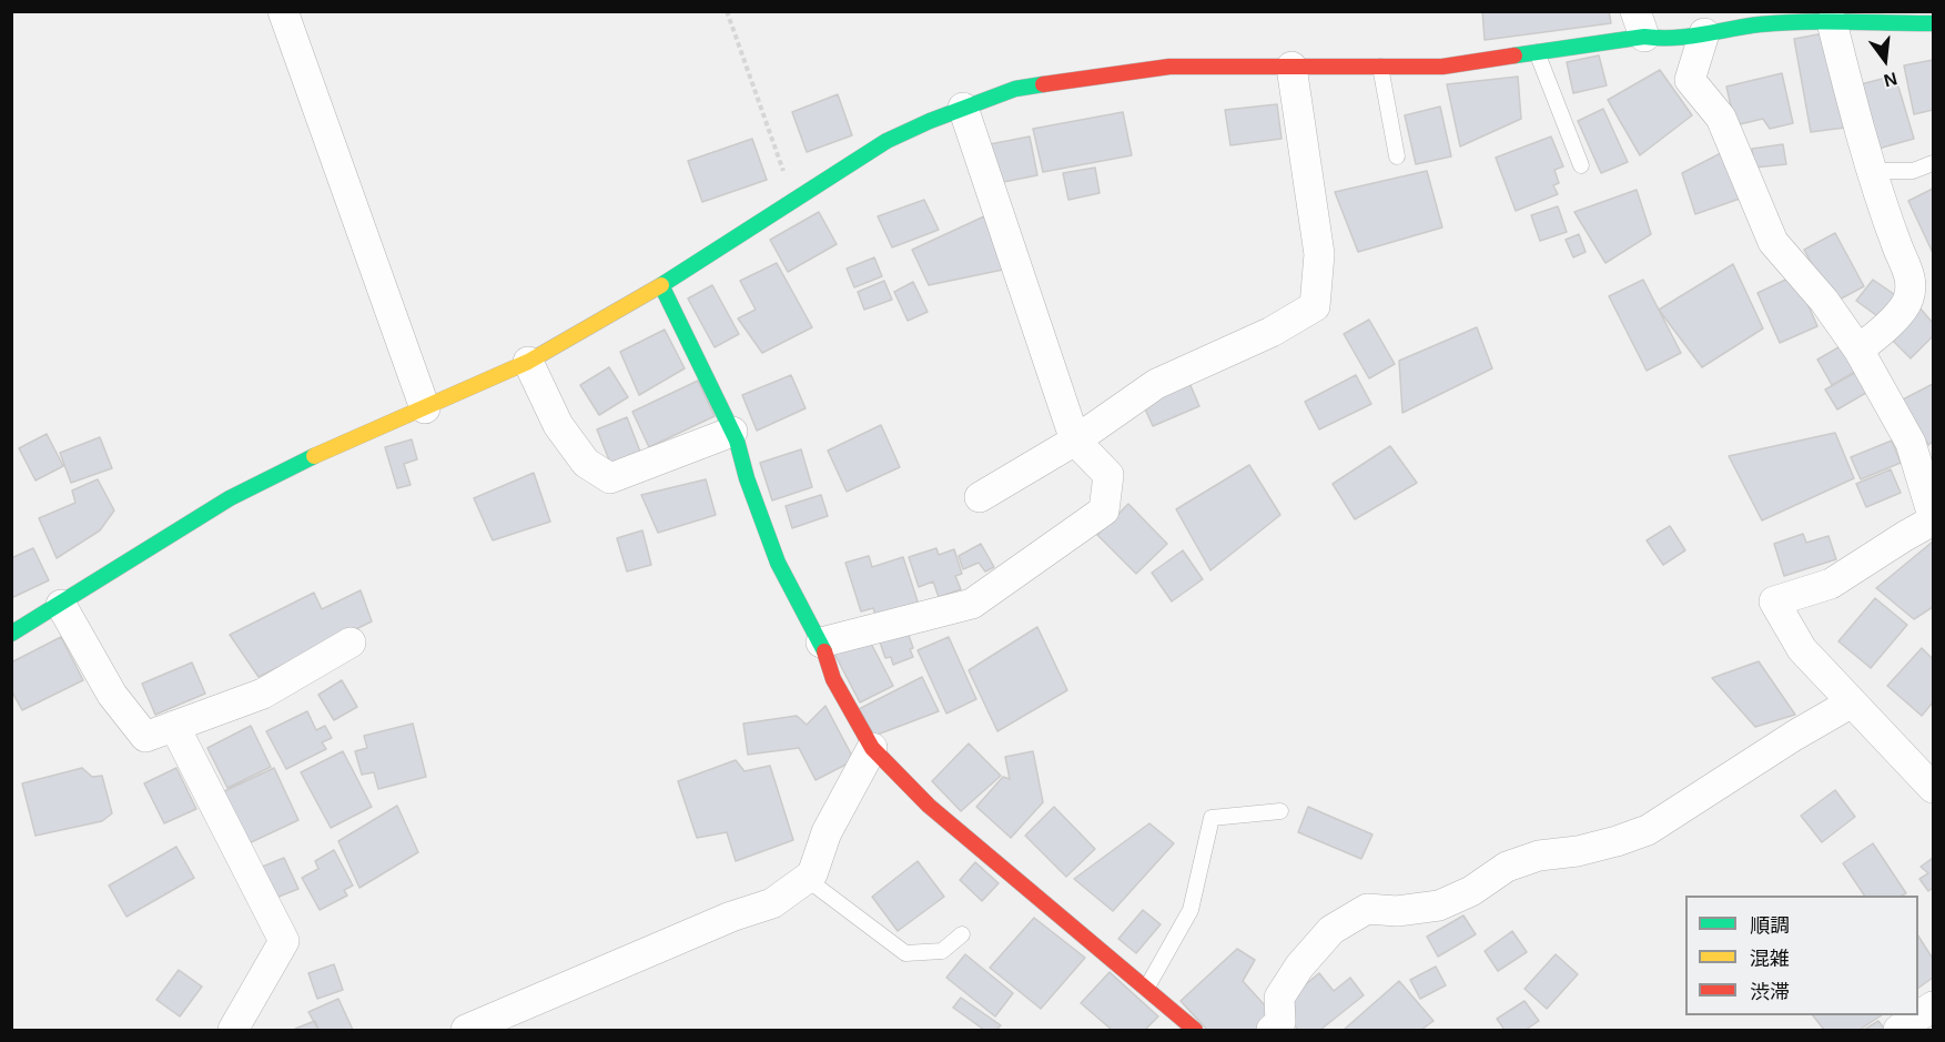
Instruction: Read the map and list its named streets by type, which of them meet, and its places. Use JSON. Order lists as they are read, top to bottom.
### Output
{
  "legend": ["順調", "混雑", "渋滞"],
  "north": "bottom"
}
